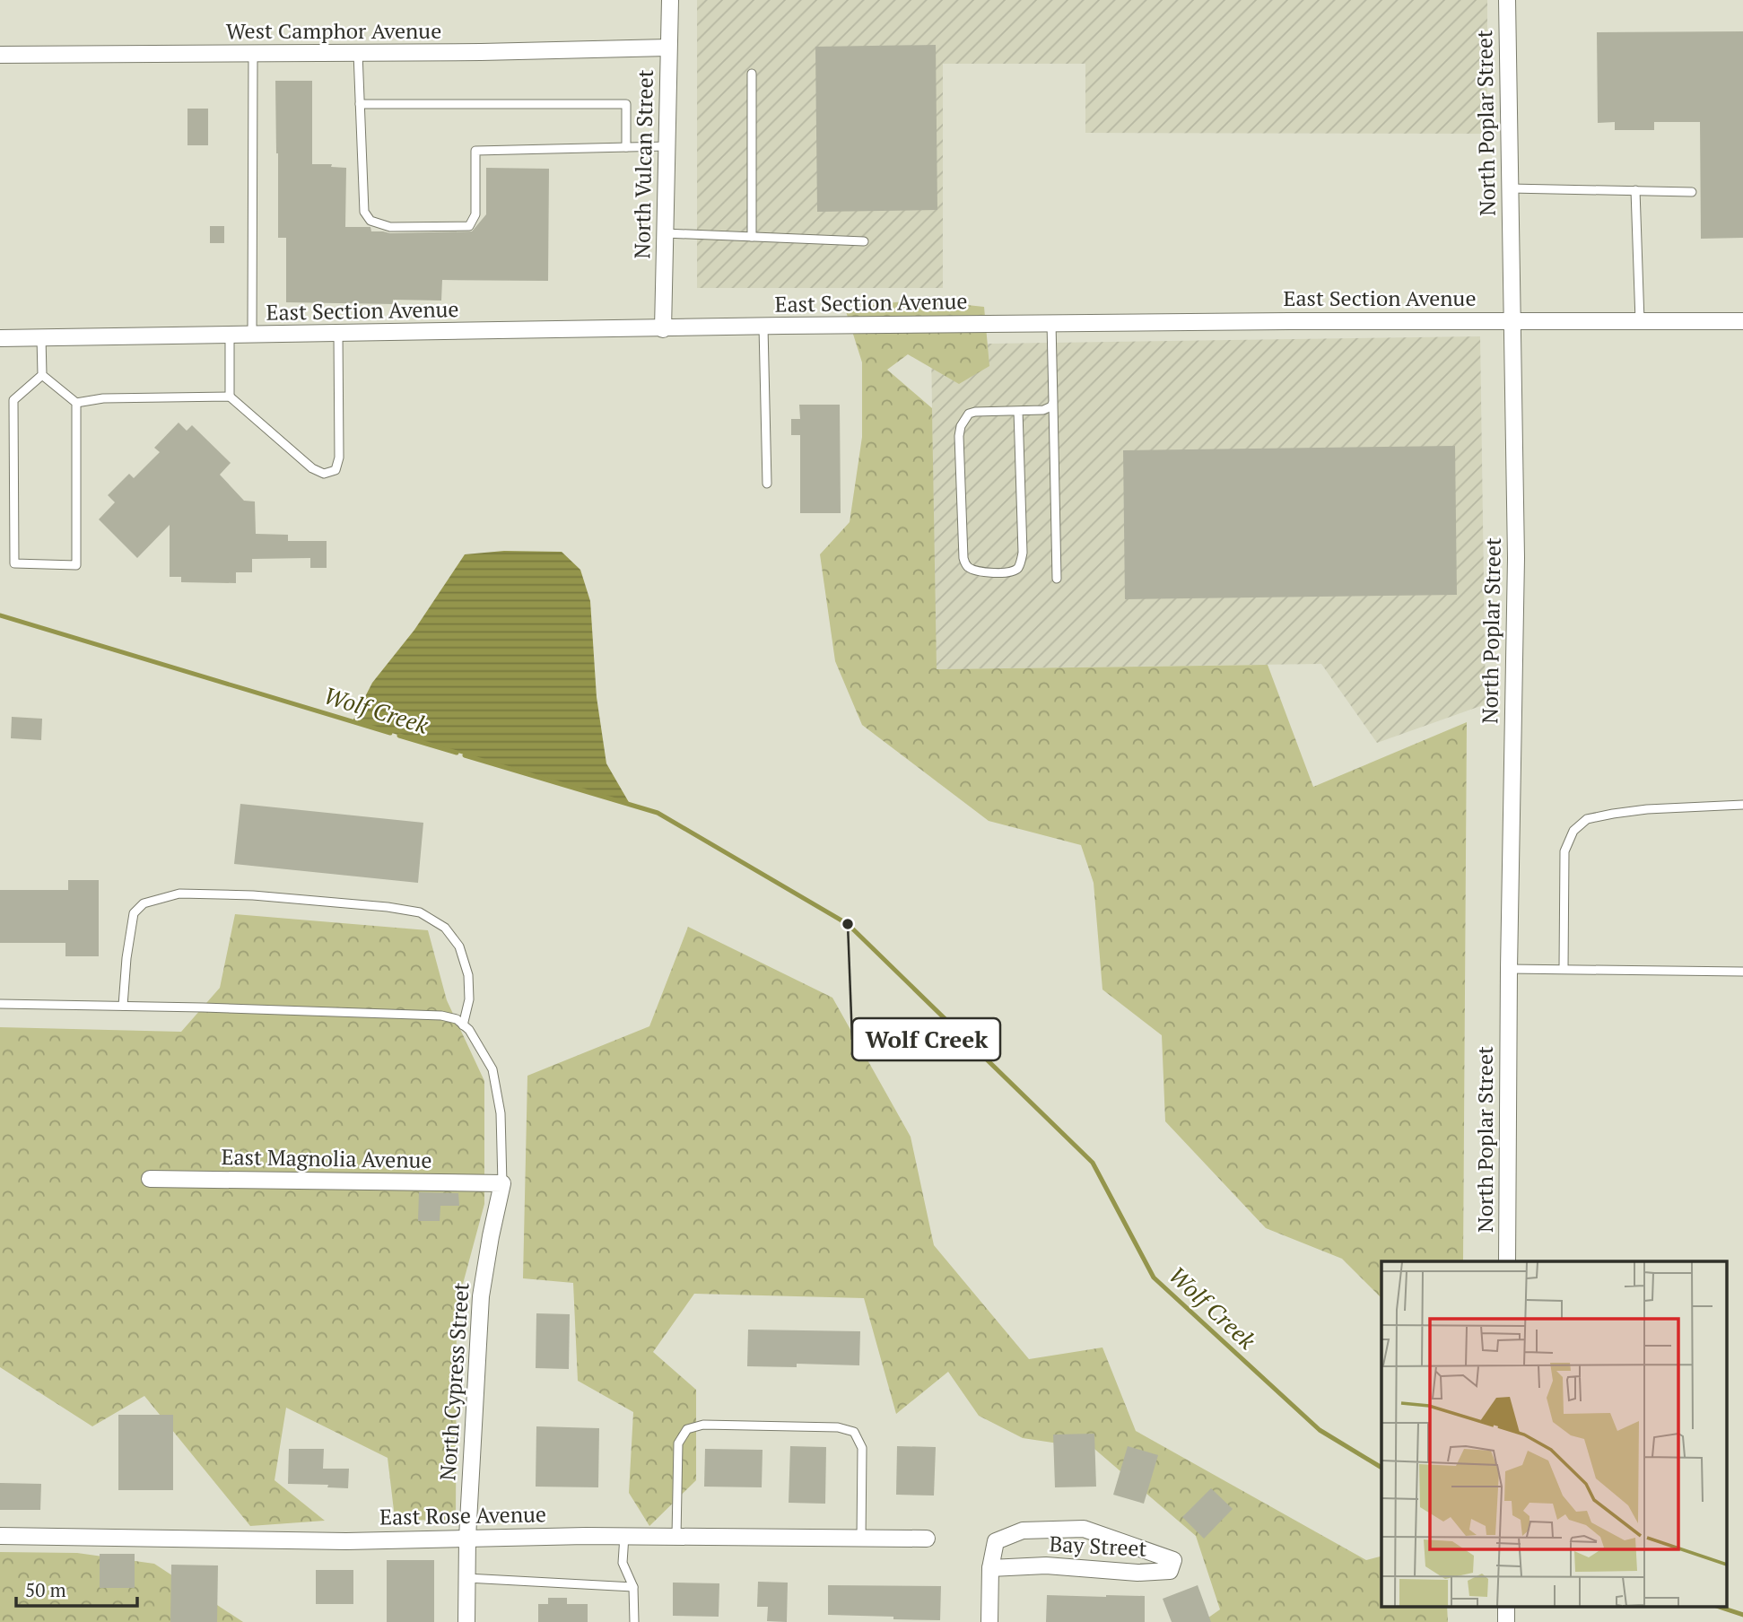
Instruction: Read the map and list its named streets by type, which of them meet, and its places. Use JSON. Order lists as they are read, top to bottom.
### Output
{
  "streets": {
    "street": [
      "West Camphor Avenue",
      "North Poplar Street",
      "North Vulcan Street",
      "East Section Avenue",
      "East Magnolia Avenue",
      "North Cypress Street",
      "East Rose Avenue",
      "Bay Street"
    ]
  },
  "crossings": [
    ["West Camphor Avenue", "North Vulcan Street"],
    ["North Poplar Street", "East Section Avenue"],
    ["North Vulcan Street", "East Section Avenue"],
    ["East Magnolia Avenue", "North Cypress Street"],
    ["North Cypress Street", "East Rose Avenue"]
  ],
  "water": ["Wolf Creek"],
  "places": ["Wolf Creek"],
  "scale_bar": "50 m"
}
